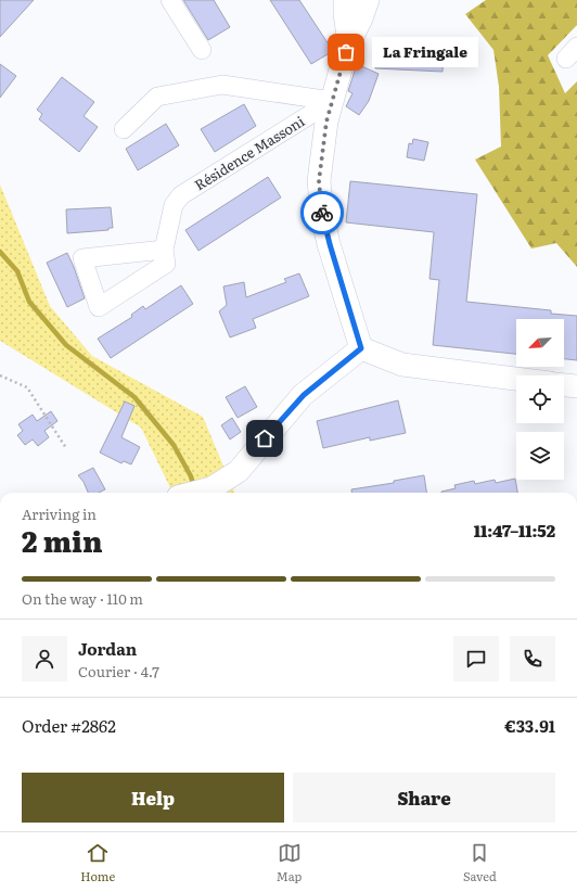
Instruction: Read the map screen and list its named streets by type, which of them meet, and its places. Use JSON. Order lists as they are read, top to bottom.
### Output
{
  "streets": {
    "street": ["Résidence Massoni"]
  },
  "places": ["La Fringale"],
  "north": "bottom left",
  "page": {
    "bubble": "La Fringale",
    "heading": ["2 min", "Arriving in", "11:47–11:52"],
    "panel": [
      "Jordan",
      "Courier · 4.7",
      "Order #2862",
      "€33.91"
    ],
    "bar": "On the way · 110 m",
    "buttons": ["Help", "Share"],
    "tabs": ["Home", "Map", "Saved"]
  }
}
